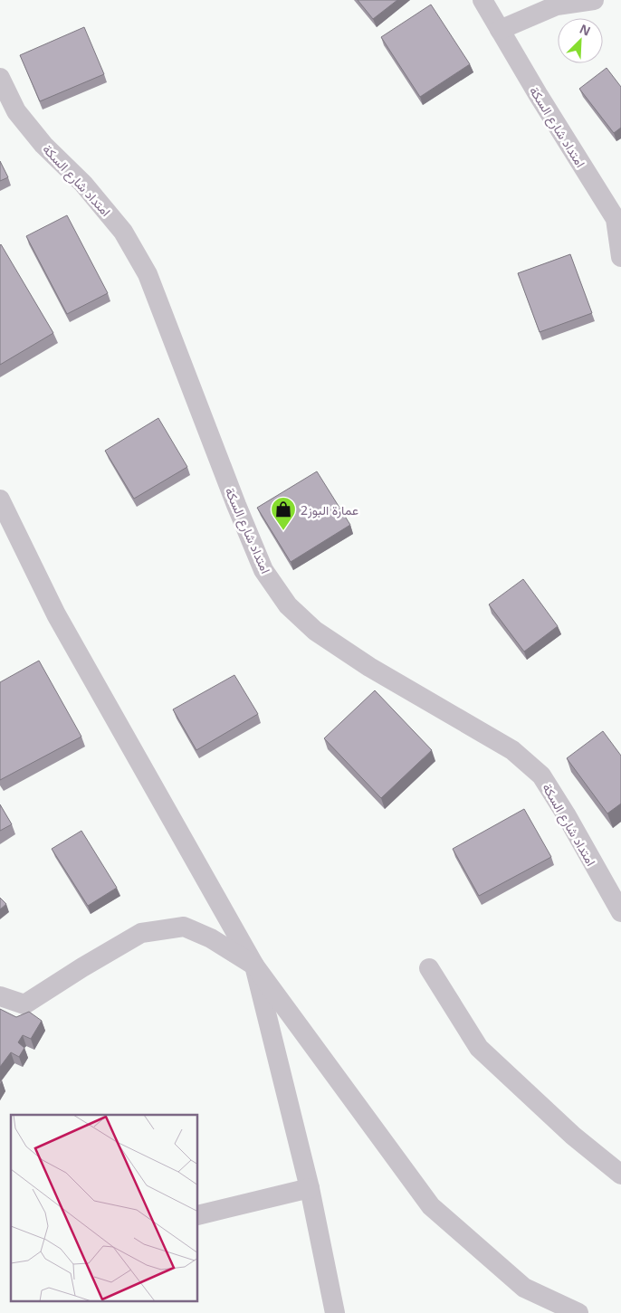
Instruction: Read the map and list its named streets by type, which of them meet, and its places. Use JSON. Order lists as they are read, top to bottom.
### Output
{
  "streets": {
    "street": ["امتداد شارع السكة"]
  },
  "places": {
    "shop": ["عمارة البوز2"]
  },
  "north": "top right"
}
